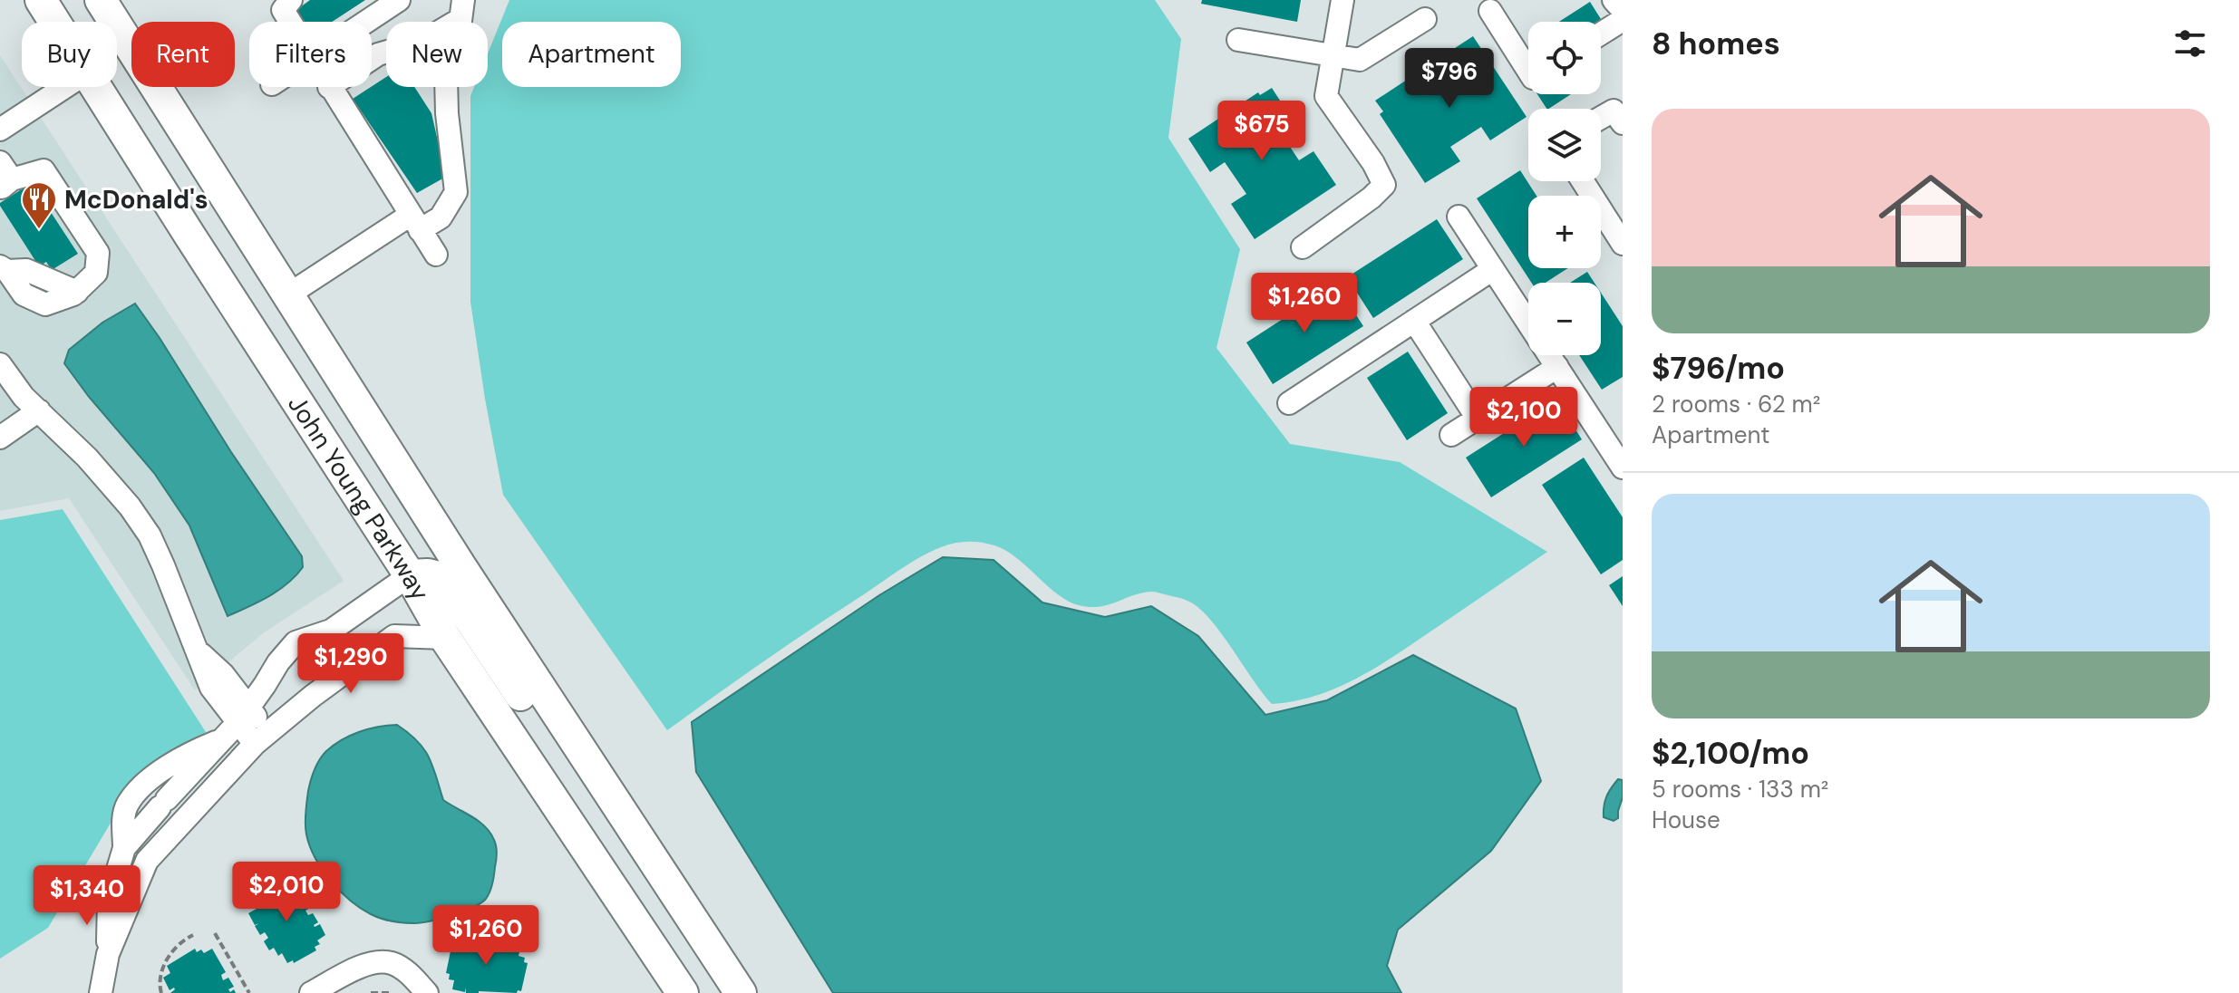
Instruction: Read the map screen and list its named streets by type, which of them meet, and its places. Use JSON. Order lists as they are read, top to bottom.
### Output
{
  "streets": {
    "highway": ["John Young Parkway"]
  },
  "places": {
    "restaurant": ["McDonald's"]
  },
  "page": {
    "heading": "8 homes",
    "map_buttons": ["+", "−"],
    "chip": [
      "Buy",
      "Rent",
      "Filters",
      "New",
      "Apartment"
    ],
    "price": [
      "$796",
      "$675",
      "$1,260",
      "$2,100",
      "$1,290",
      "$2,010",
      "$1,340",
      "$1,260"
    ],
    "list": [
      {
        "name": "$796/mo",
        "note": "2 rooms · 62 m² · Apartment"
      },
      {
        "name": "$2,100/mo",
        "note": "5 rooms · 133 m² · House"
      }
    ]
  }
}
